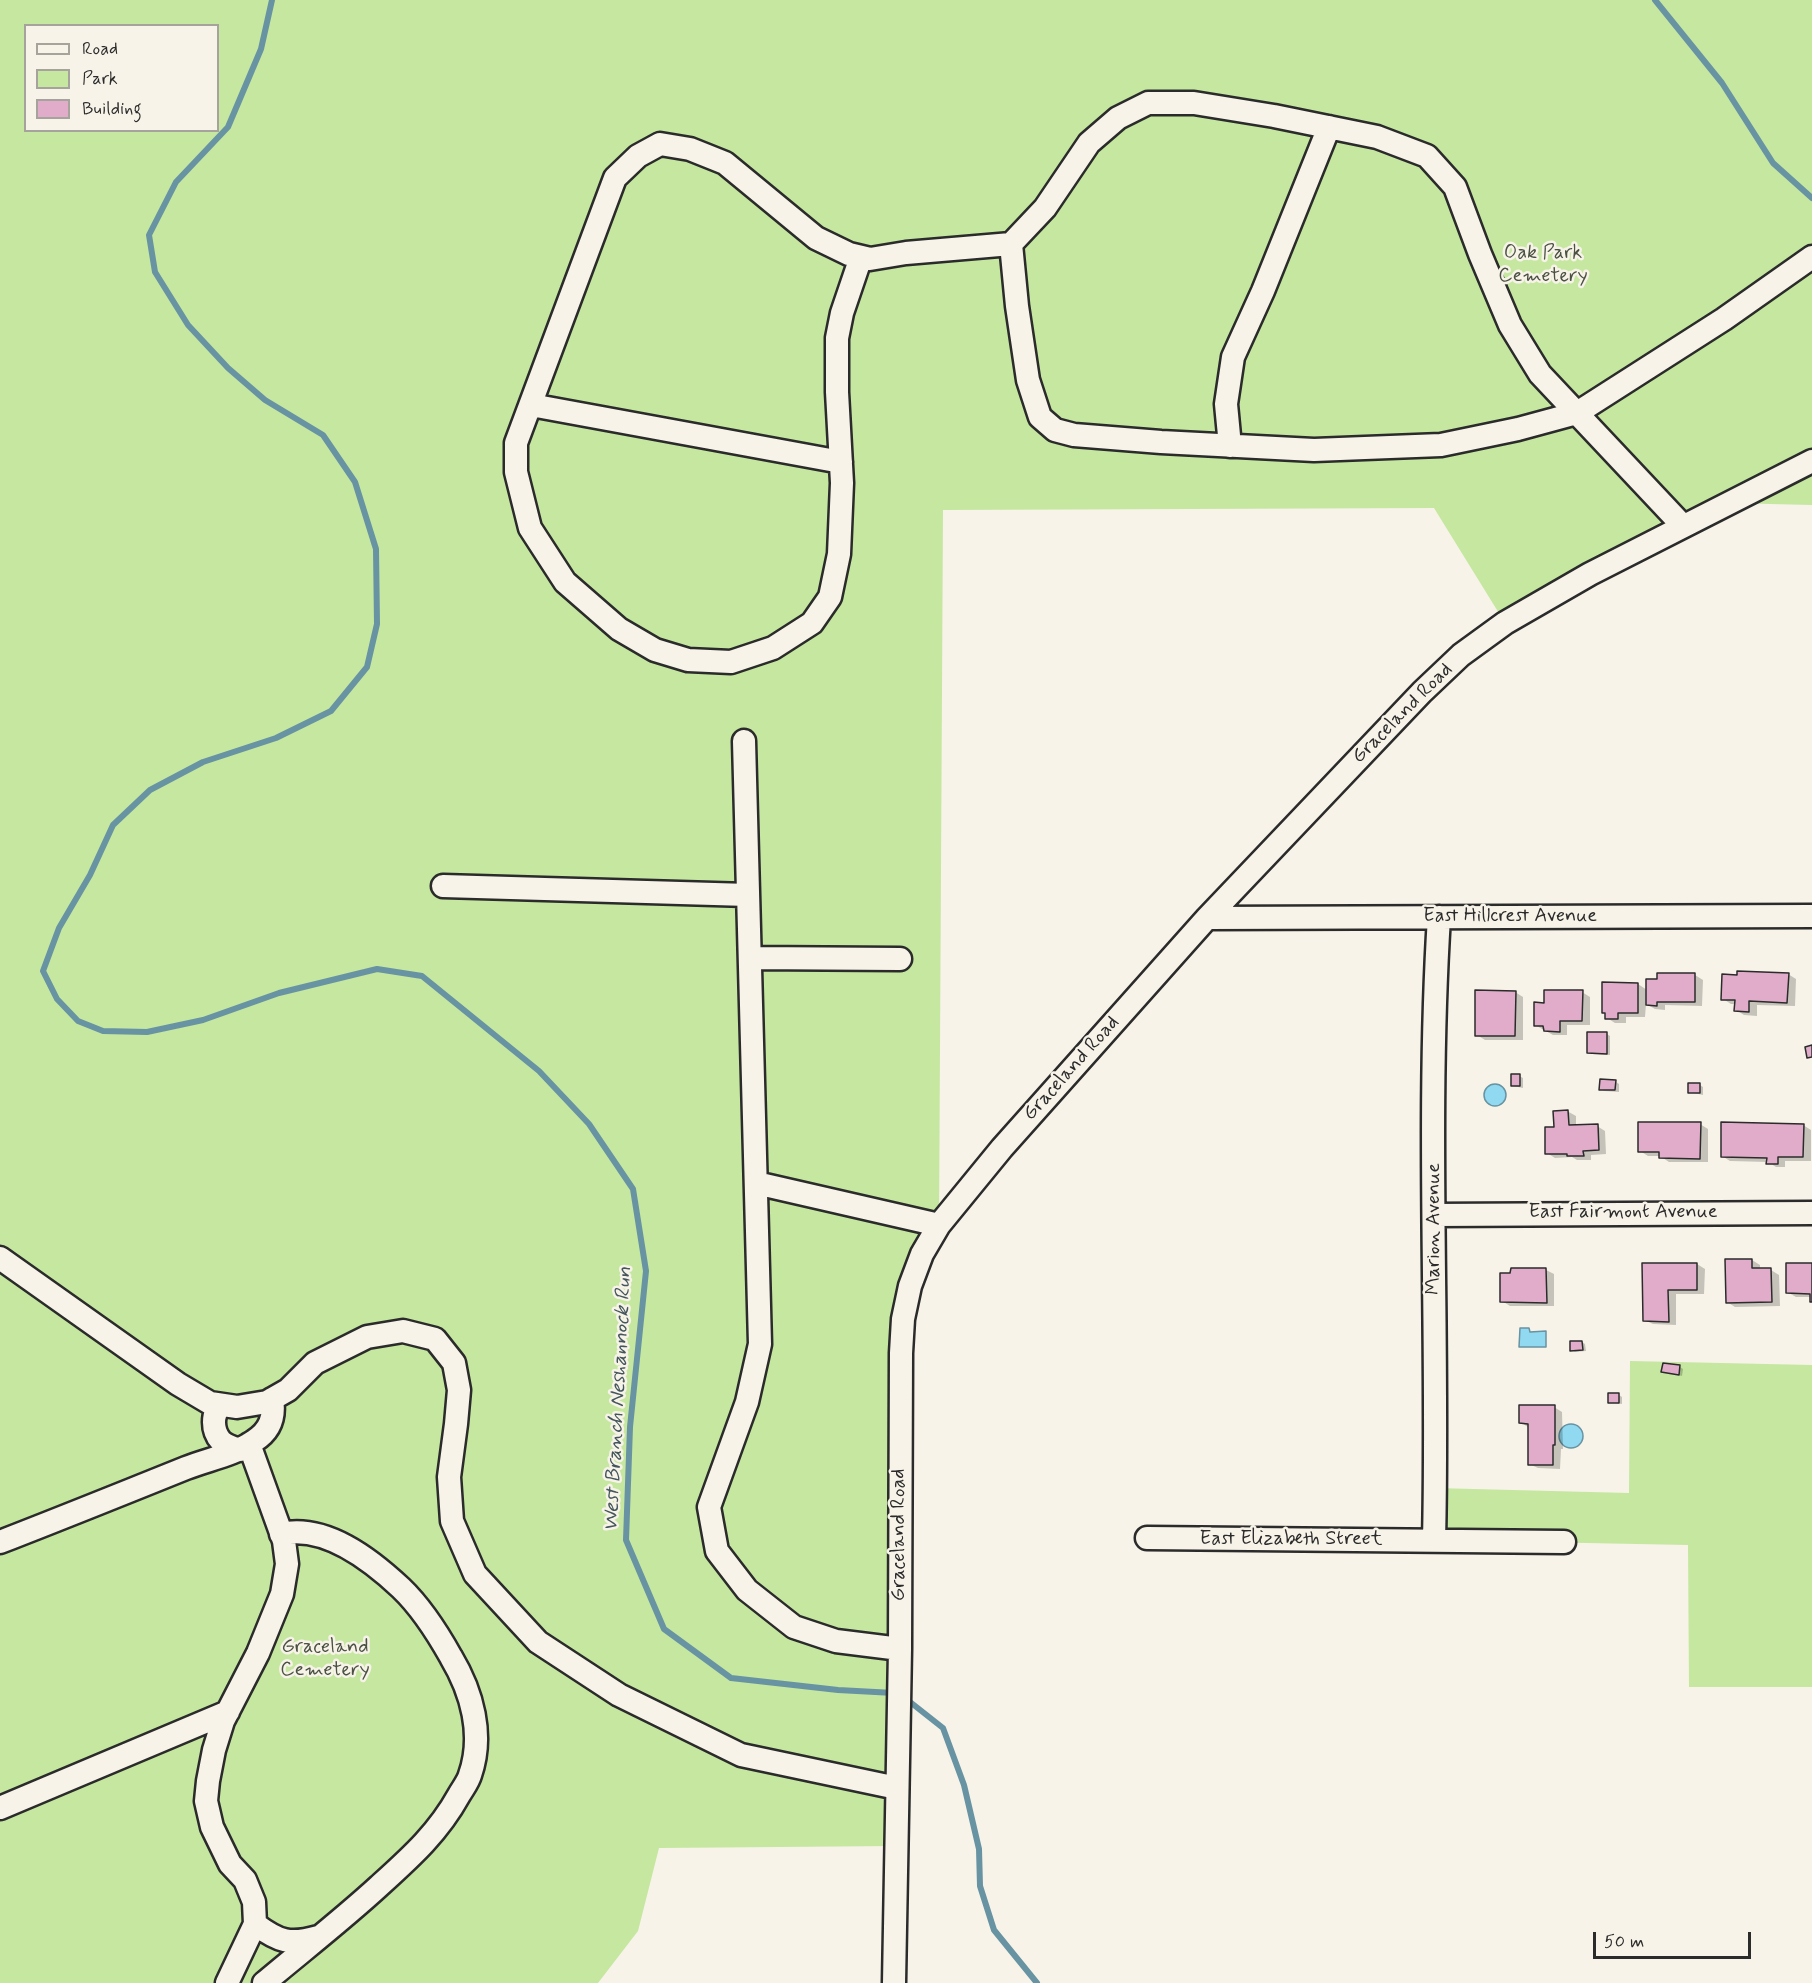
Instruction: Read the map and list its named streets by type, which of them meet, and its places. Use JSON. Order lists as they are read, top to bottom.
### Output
{
  "streets": {
    "street": [
      "Graceland Road",
      "East Hillcrest Avenue",
      "East Fairmont Avenue",
      "Marion Avenue",
      "East Elizabeth Street"
    ]
  },
  "crossings": [
    ["Graceland Road", "East Hillcrest Avenue"],
    ["East Hillcrest Avenue", "Marion Avenue"],
    ["East Fairmont Avenue", "Marion Avenue"],
    ["Marion Avenue", "East Elizabeth Street"]
  ],
  "water": ["West Branch Neshannock Run"],
  "parks": ["Oak Park Cemetery", "Graceland Cemetery"],
  "legend": ["Road", "Park", "Building"],
  "scale_bar": "50 m"
}
